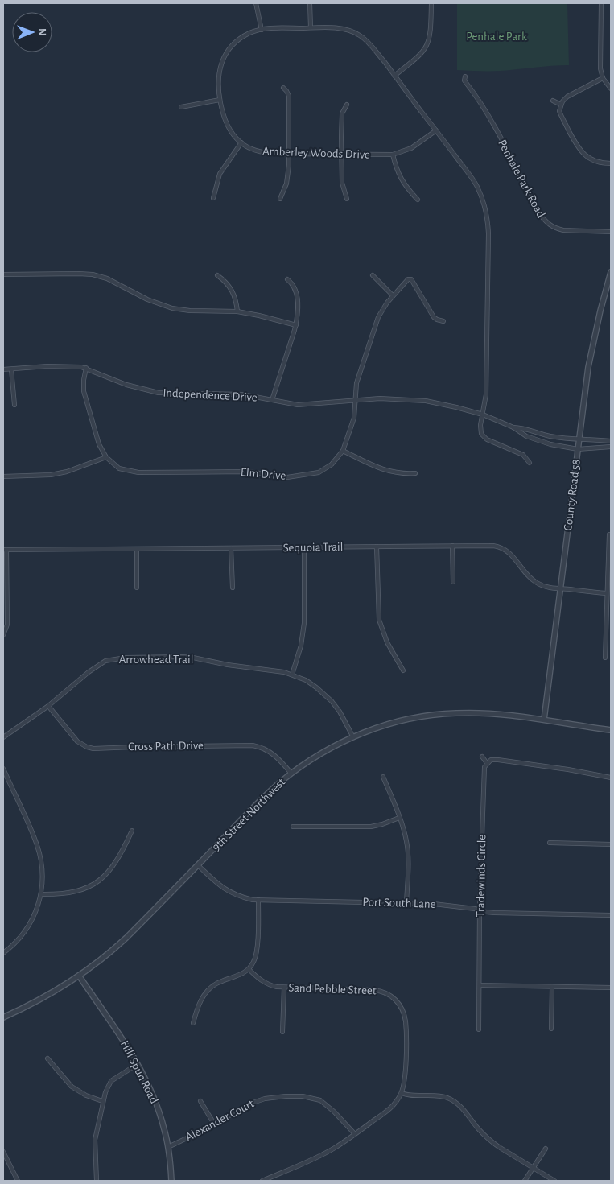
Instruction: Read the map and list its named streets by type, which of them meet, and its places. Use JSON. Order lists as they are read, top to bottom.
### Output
{
  "streets": {
    "street": [
      "Amberley Woods Drive",
      "Penhale Park Road",
      "Independence Drive",
      "Elm Drive",
      "County Road 58",
      "Sequoia Trail",
      "Arrowhead Trail",
      "Cross Path Drive",
      "9th Street Northwest",
      "Tradewinds Circle",
      "Port South Lane",
      "Sand Pebble Street",
      "Hill Spun Road",
      "Alexander Court"
    ]
  },
  "crossings": [
    ["Amberley Woods Drive", "Independence Drive"],
    ["Independence Drive", "Elm Drive"],
    ["Independence Drive", "County Road 58"],
    ["County Road 58", "Sequoia Trail"],
    ["County Road 58", "9th Street Northwest"],
    ["Arrowhead Trail", "Cross Path Drive"],
    ["Arrowhead Trail", "9th Street Northwest"],
    ["Cross Path Drive", "9th Street Northwest"],
    ["9th Street Northwest", "Port South Lane"],
    ["9th Street Northwest", "Hill Spun Road"],
    ["Tradewinds Circle", "Port South Lane"],
    ["Hill Spun Road", "Alexander Court"]
  ],
  "parks": ["Penhale Park"],
  "north": "right"
}
